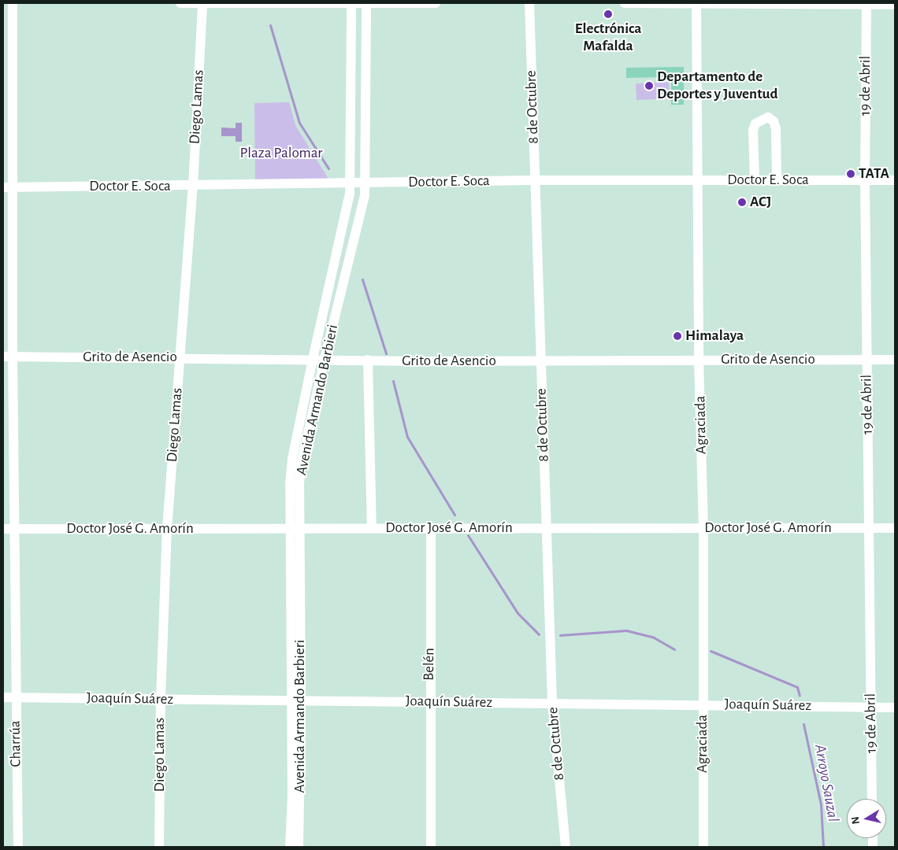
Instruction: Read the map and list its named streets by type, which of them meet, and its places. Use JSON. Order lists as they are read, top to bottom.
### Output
{
  "streets": {
    "street": [
      "19 de Abril",
      "Diego Lamas",
      "8 de Octubre",
      "Doctor E. Soca",
      "Grito de Asencio",
      "Avenida Armando Barbieri",
      "Agraciada",
      "Doctor José G. Amorín",
      "Belén",
      "Joaquín Suárez",
      "Charrúa"
    ]
  },
  "crossings": [
    ["19 de Abril", "Doctor E. Soca"],
    ["19 de Abril", "Grito de Asencio"],
    ["19 de Abril", "Doctor José G. Amorín"],
    ["19 de Abril", "Joaquín Suárez"],
    ["Diego Lamas", "Doctor E. Soca"],
    ["Diego Lamas", "Grito de Asencio"],
    ["Diego Lamas", "Doctor José G. Amorín"],
    ["Diego Lamas", "Joaquín Suárez"],
    ["8 de Octubre", "Doctor E. Soca"],
    ["8 de Octubre", "Grito de Asencio"],
    ["8 de Octubre", "Doctor José G. Amorín"],
    ["8 de Octubre", "Joaquín Suárez"],
    ["Doctor E. Soca", "Avenida Armando Barbieri"],
    ["Doctor E. Soca", "Agraciada"],
    ["Doctor E. Soca", "Charrúa"],
    ["Grito de Asencio", "Avenida Armando Barbieri"],
    ["Grito de Asencio", "Agraciada"],
    ["Grito de Asencio", "Charrúa"],
    ["Avenida Armando Barbieri", "Doctor José G. Amorín"],
    ["Avenida Armando Barbieri", "Joaquín Suárez"],
    ["Agraciada", "Doctor José G. Amorín"],
    ["Agraciada", "Joaquín Suárez"],
    ["Doctor José G. Amorín", "Belén"],
    ["Doctor José G. Amorín", "Charrúa"],
    ["Belén", "Joaquín Suárez"],
    ["Joaquín Suárez", "Charrúa"]
  ],
  "water": ["Arroyo Sauzal"],
  "parks": ["Plaza Palomar"],
  "places": [
    "Electrónica Mafalda",
    "Departamento de Deportes y Juventud",
    "TATA",
    "ACJ",
    "Himalaya"
  ],
  "north": "left"
}
